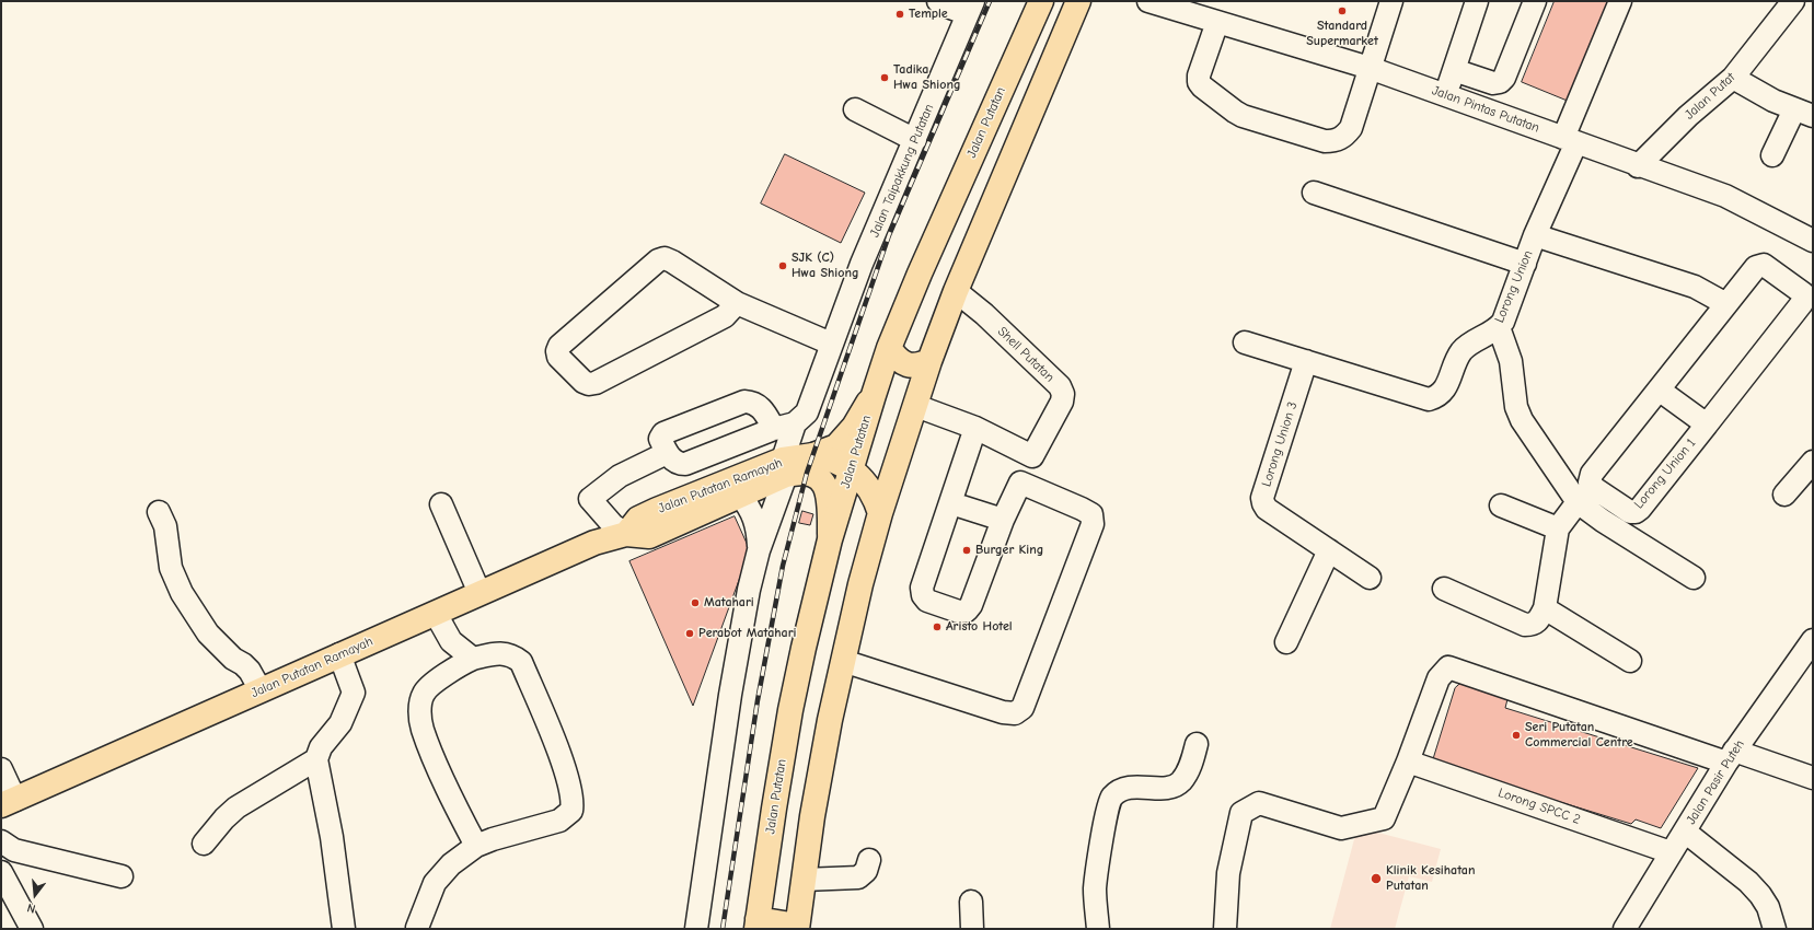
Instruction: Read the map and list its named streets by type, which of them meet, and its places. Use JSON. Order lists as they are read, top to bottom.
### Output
{
  "streets": {
    "main road": ["Jalan Putatan", "Jalan Putatan Ramayah"],
    "street": [
      "Jalan Putat",
      "Jalan Pintas Putatan",
      "Jalan Taipakkung Putatan",
      "Lorong Union",
      "Shell Putatan",
      "Lorong Union 3",
      "Lorong Union 1",
      "Jalan Pasir Puteh",
      "Lorong SPCC 2"
    ]
  },
  "crossings": [
    ["Jalan Putat", "Jalan Pintas Putatan"],
    ["Jalan Pintas Putatan", "Lorong Union"],
    ["Jalan Putatan", "Jalan Putatan Ramayah"],
    ["Jalan Taipakkung Putatan", "Jalan Putatan Ramayah"],
    ["Lorong Union", "Lorong Union 3"],
    ["Jalan Pasir Puteh", "Lorong SPCC 2"]
  ],
  "places": [
    "Standard Supermarket",
    "Temple",
    "Tadika Hwa Shiong",
    "SJK (C) Hwa Shiong",
    "Burger King",
    "Matahari",
    "Aristo Hotel",
    "Perabot Matahari",
    "Seri Putatan Commercial Centre",
    "Klinik Kesihatan Putatan"
  ],
  "north": "bottom"
}
